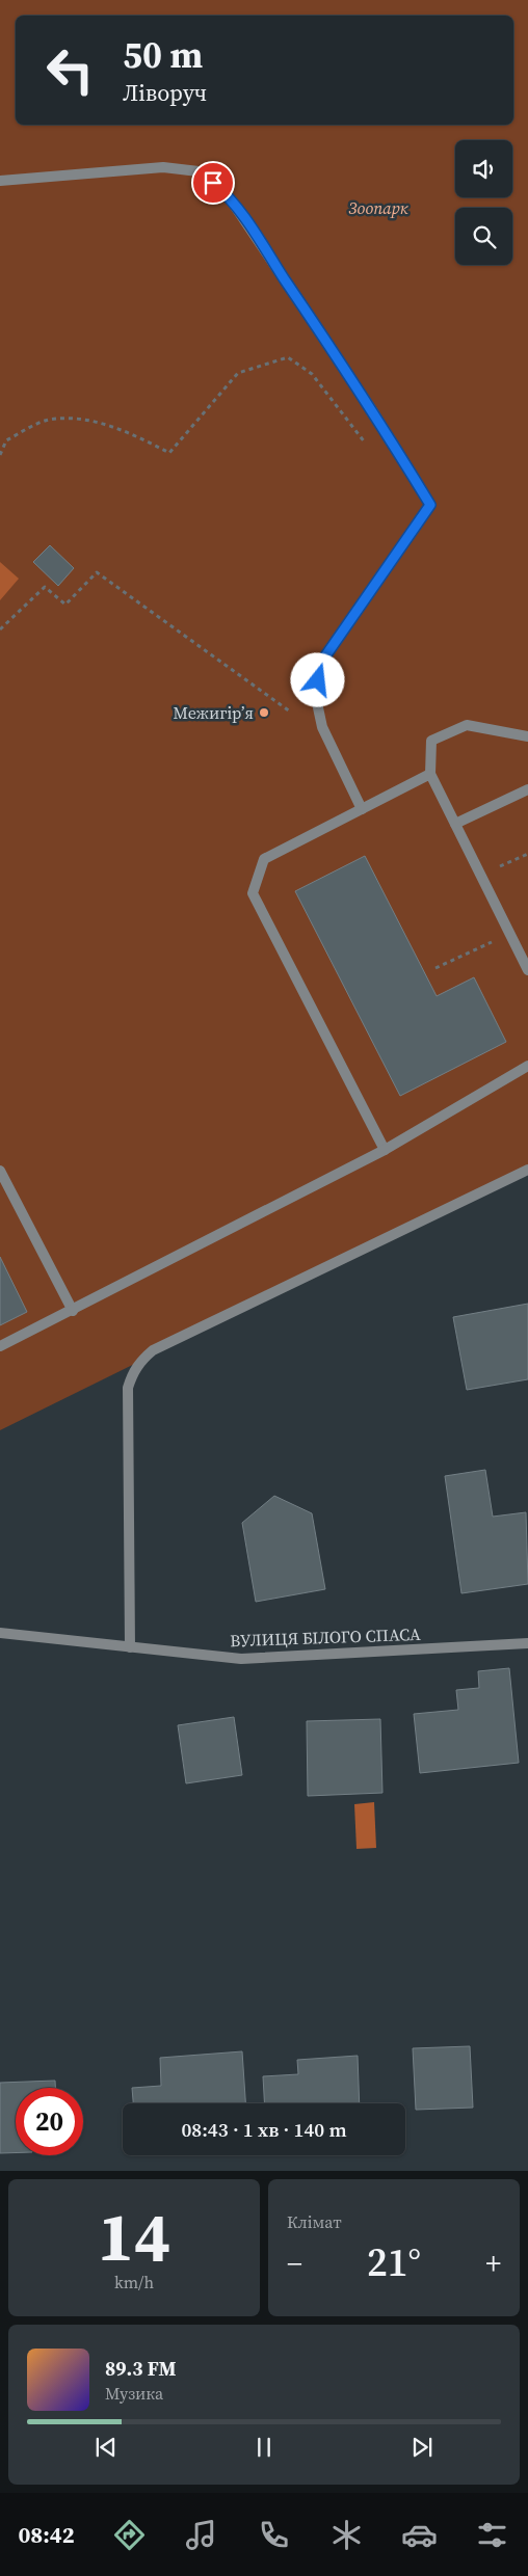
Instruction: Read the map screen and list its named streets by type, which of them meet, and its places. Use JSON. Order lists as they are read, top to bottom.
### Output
{
  "streets": {
    "street": ["ВУЛИЦЯ БІЛОГО СПАСА"]
  },
  "parks": ["Зоопарк"],
  "places": ["Межигір’я"],
  "page": {
    "turn": ["50 m", "Ліворуч"],
    "limit": "20",
    "trip": "08:43 · 1 хв · 140 m",
    "tile": [
      ["14", "km/h"],
      "Клімат"
    ],
    "heat": ["−", "21°", "+"],
    "song": ["89.3 FM", "Музика"],
    "tabs": "08:42"
  }
}
